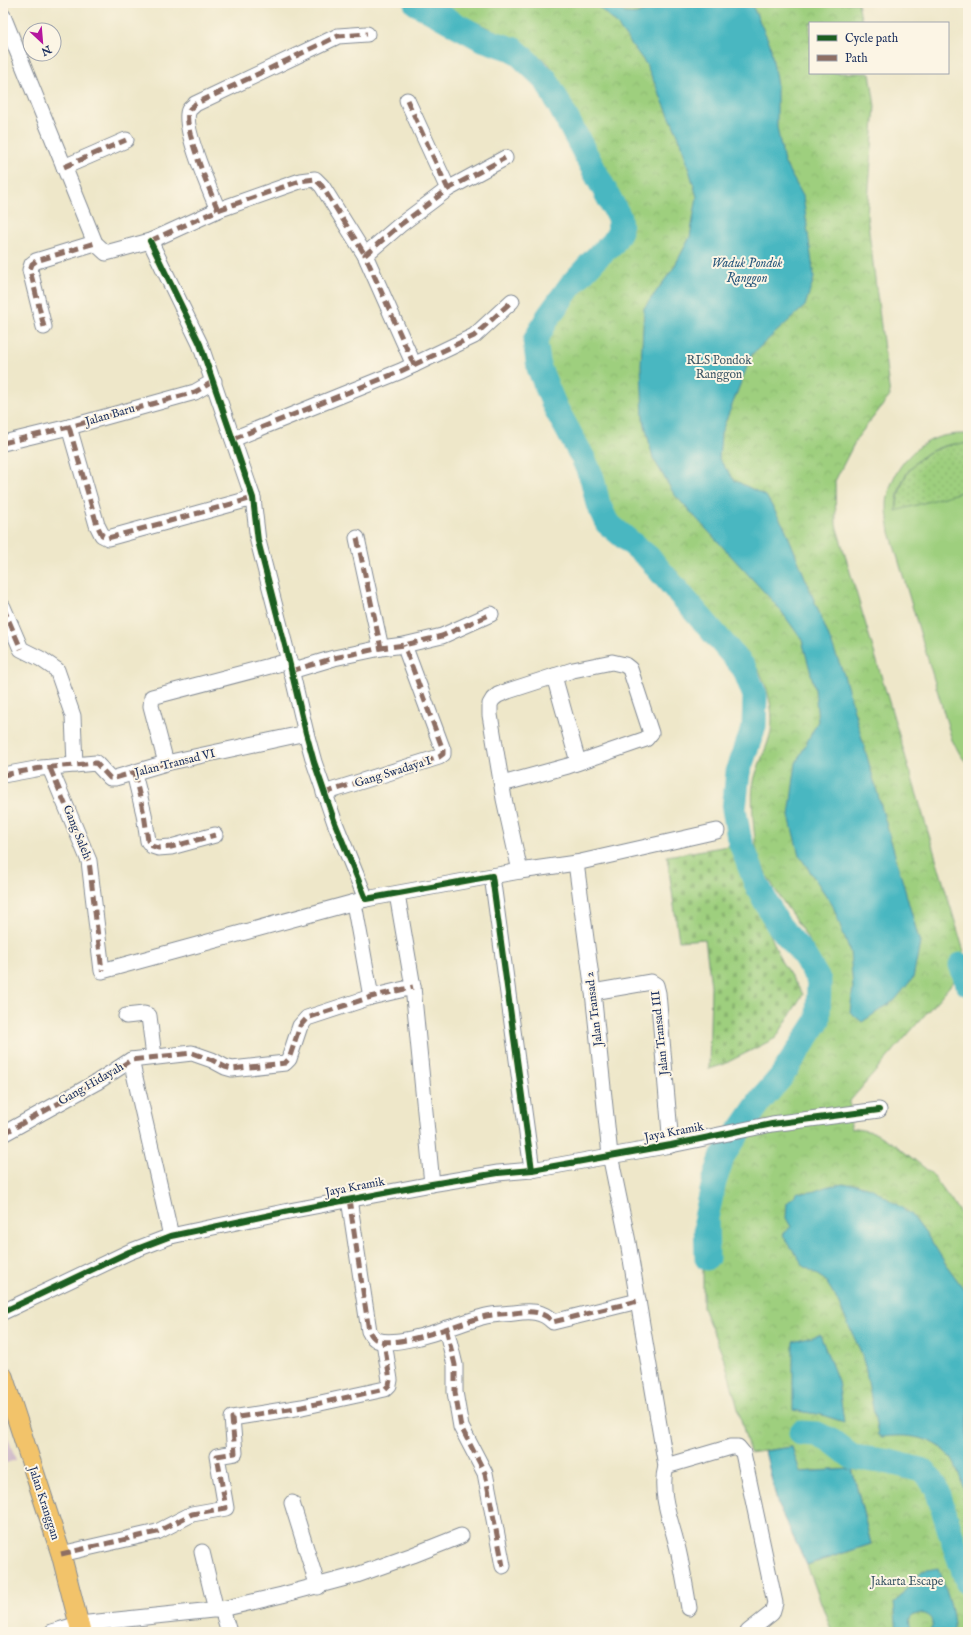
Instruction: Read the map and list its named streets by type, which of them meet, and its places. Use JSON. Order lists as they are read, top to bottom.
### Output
{
  "streets": {
    "main road": ["Jalan Kranggan"],
    "street": [
      "Jalan Baru",
      "Jalan Transad VI",
      "Gang Swadaya I",
      "Gang Saleh",
      "Jalan Transad 2",
      "Jalan Transad III",
      "Gang Hidayah",
      "Jaya Kramik"
    ]
  },
  "crossings": [
    ["Jalan Transad VI", "Gang Saleh"],
    ["Jalan Transad 2", "Jalan Transad III"],
    ["Jalan Transad 2", "Jaya Kramik"],
    ["Jalan Transad III", "Jaya Kramik"]
  ],
  "water": ["Waduk Pondok Ranggon"],
  "parks": ["RLS Pondok Ranggon", "Jakarta Escape"],
  "legend": ["Cycle path", "Path"],
  "north": "bottom right"
}
